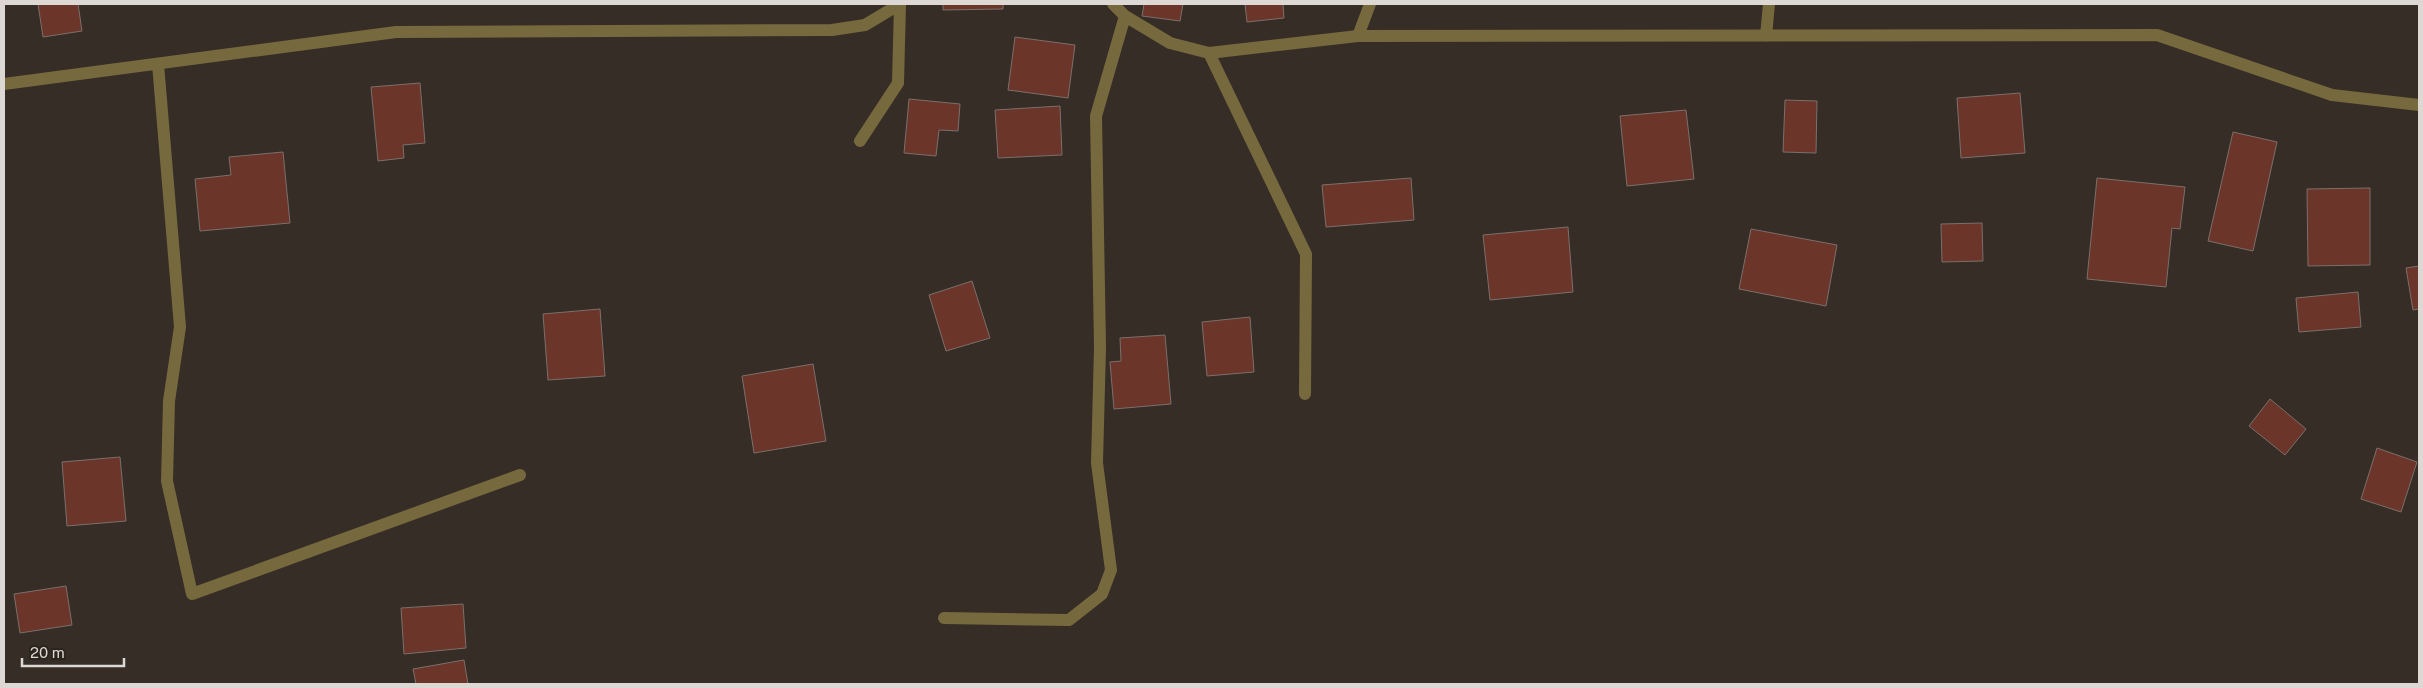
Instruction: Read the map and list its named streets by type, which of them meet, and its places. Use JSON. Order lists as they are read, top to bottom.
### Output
{
  "scale_bar": "20 m"
}
